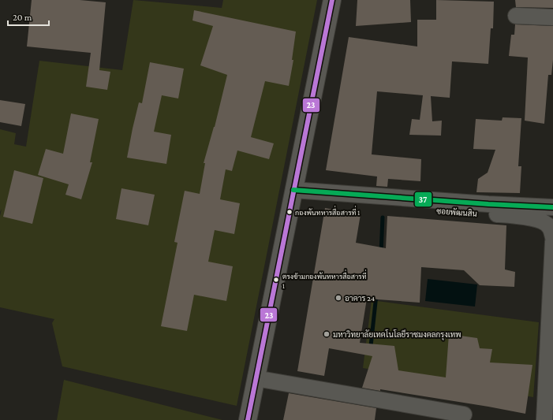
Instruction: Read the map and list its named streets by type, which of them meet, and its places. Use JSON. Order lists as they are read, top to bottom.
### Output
{
  "streets": {
    "street": ["ซอยพัฒนสิน"]
  },
  "places": [
    "กองพันทหารสื่อสารที่ 1",
    "ตรงข้ามกองพันทหารสื่อสารที่ 1",
    "อาคาร 24",
    "มหาวิทยาลัยเทคโนโลยีราชมงคลกรุงเทพ"
  ],
  "lines": ["transit line 23", "transit line 37"],
  "scale_bar": "20 m"
}
